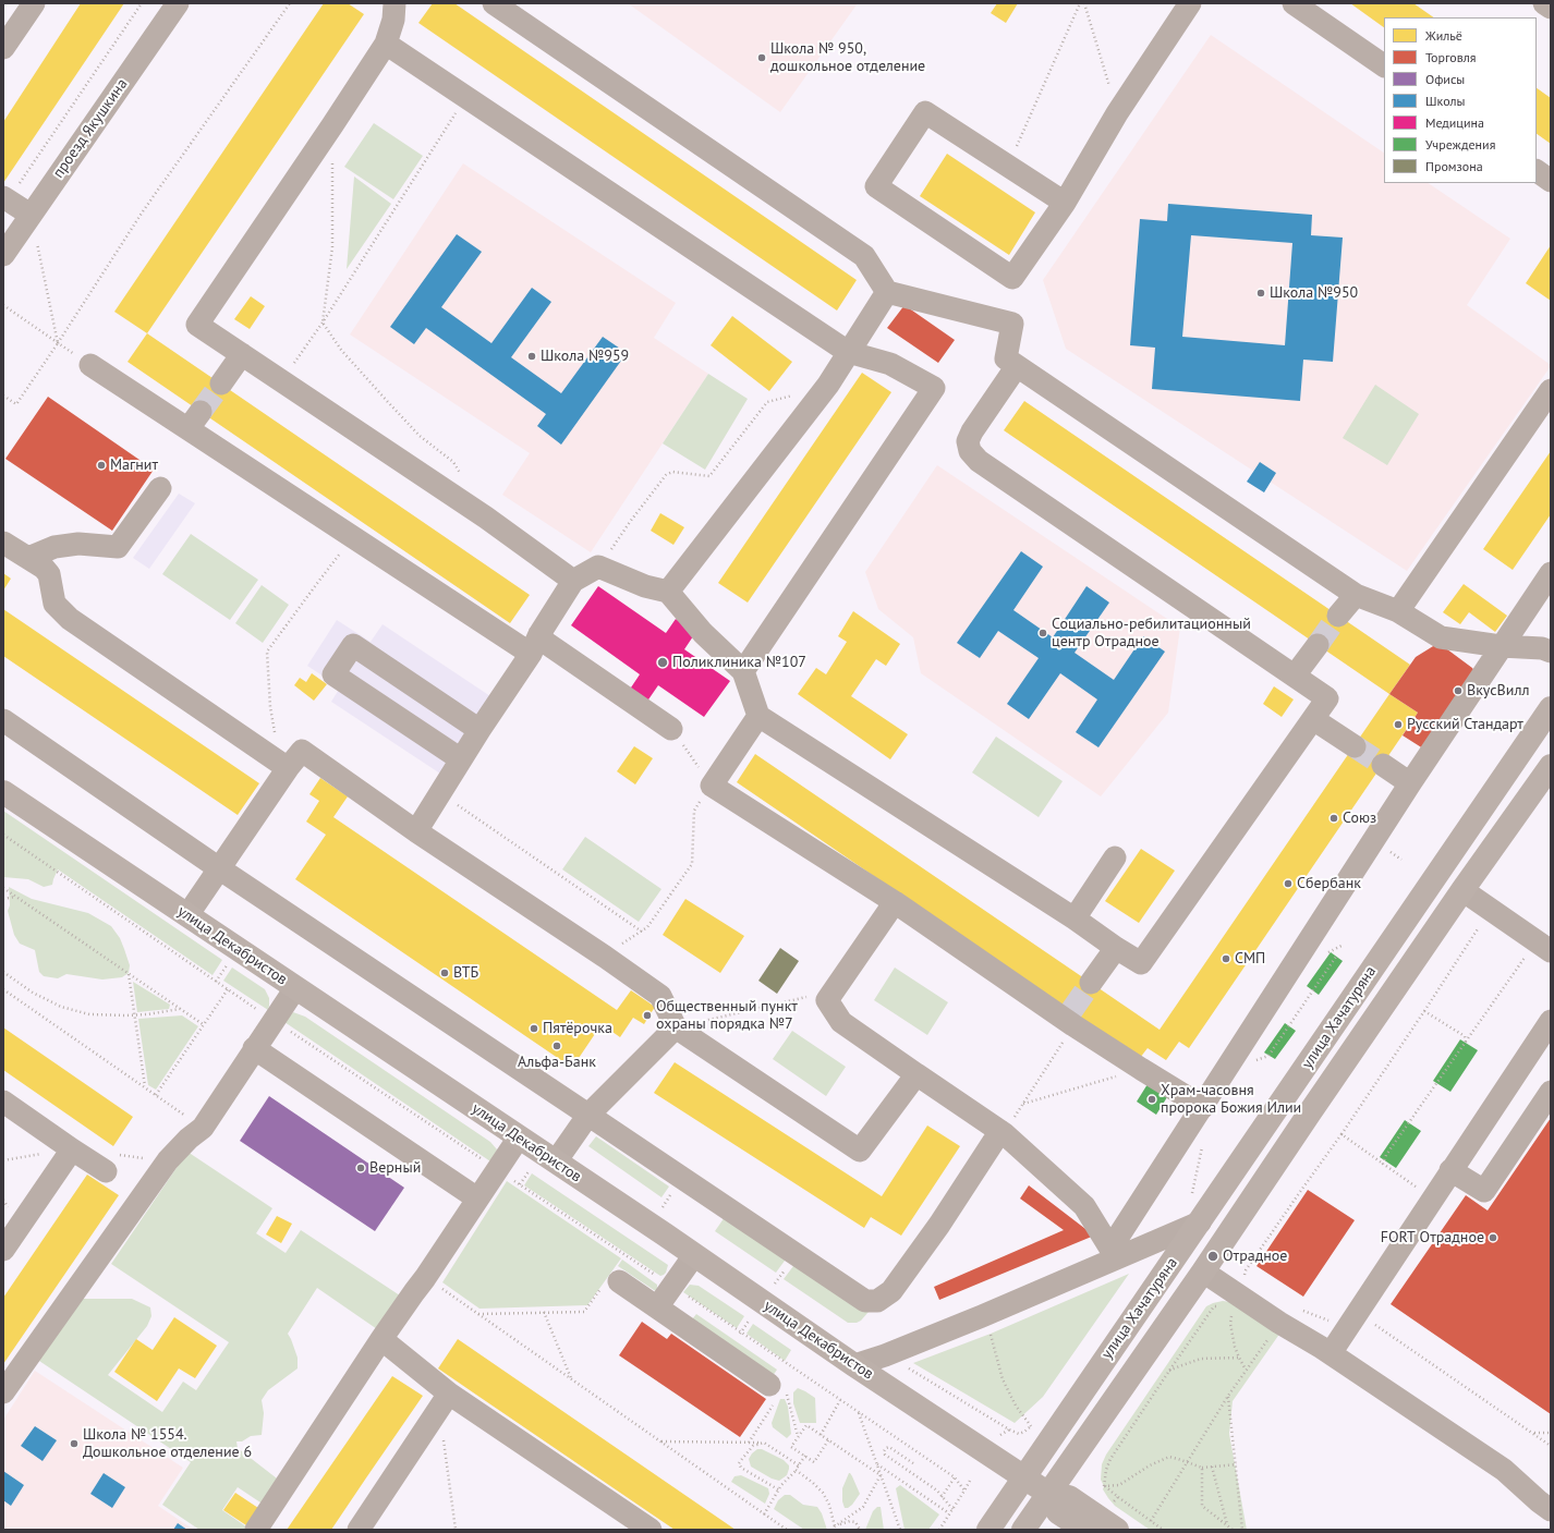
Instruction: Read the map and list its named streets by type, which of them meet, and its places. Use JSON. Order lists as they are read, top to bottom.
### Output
{
  "streets": {
    "main road": ["улица Декабристов", "улица Хачатуряна"],
    "street": ["проезд Якушкина"]
  },
  "crossings": [
    ["улица Декабристов", "улица Хачатуряна"]
  ],
  "places": [
    "Школа № 950, дошкольное отделение",
    "Школа №950",
    "Школа №959",
    "Магнит",
    "Социально-ребилитационный центр Отрадное",
    "Поликлиника №107",
    "ВкусВилл",
    "Русский Стандарт",
    "Союз",
    "Сбербанк",
    "СМП",
    "ВТБ",
    "Общественный пункт охраны порядка №7",
    "Пятёрочка",
    "Альфа-Банк",
    "Храм-часовня пророка Божия Илии",
    "Верный",
    "FORT Отрадное",
    "Отрадное",
    "Школа № 1554. Дошкольное отделение 6"
  ],
  "legend": [
    "Жильё",
    "Торговля",
    "Офисы",
    "Школы",
    "Медицина",
    "Учреждения",
    "Промзона"
  ]
}
